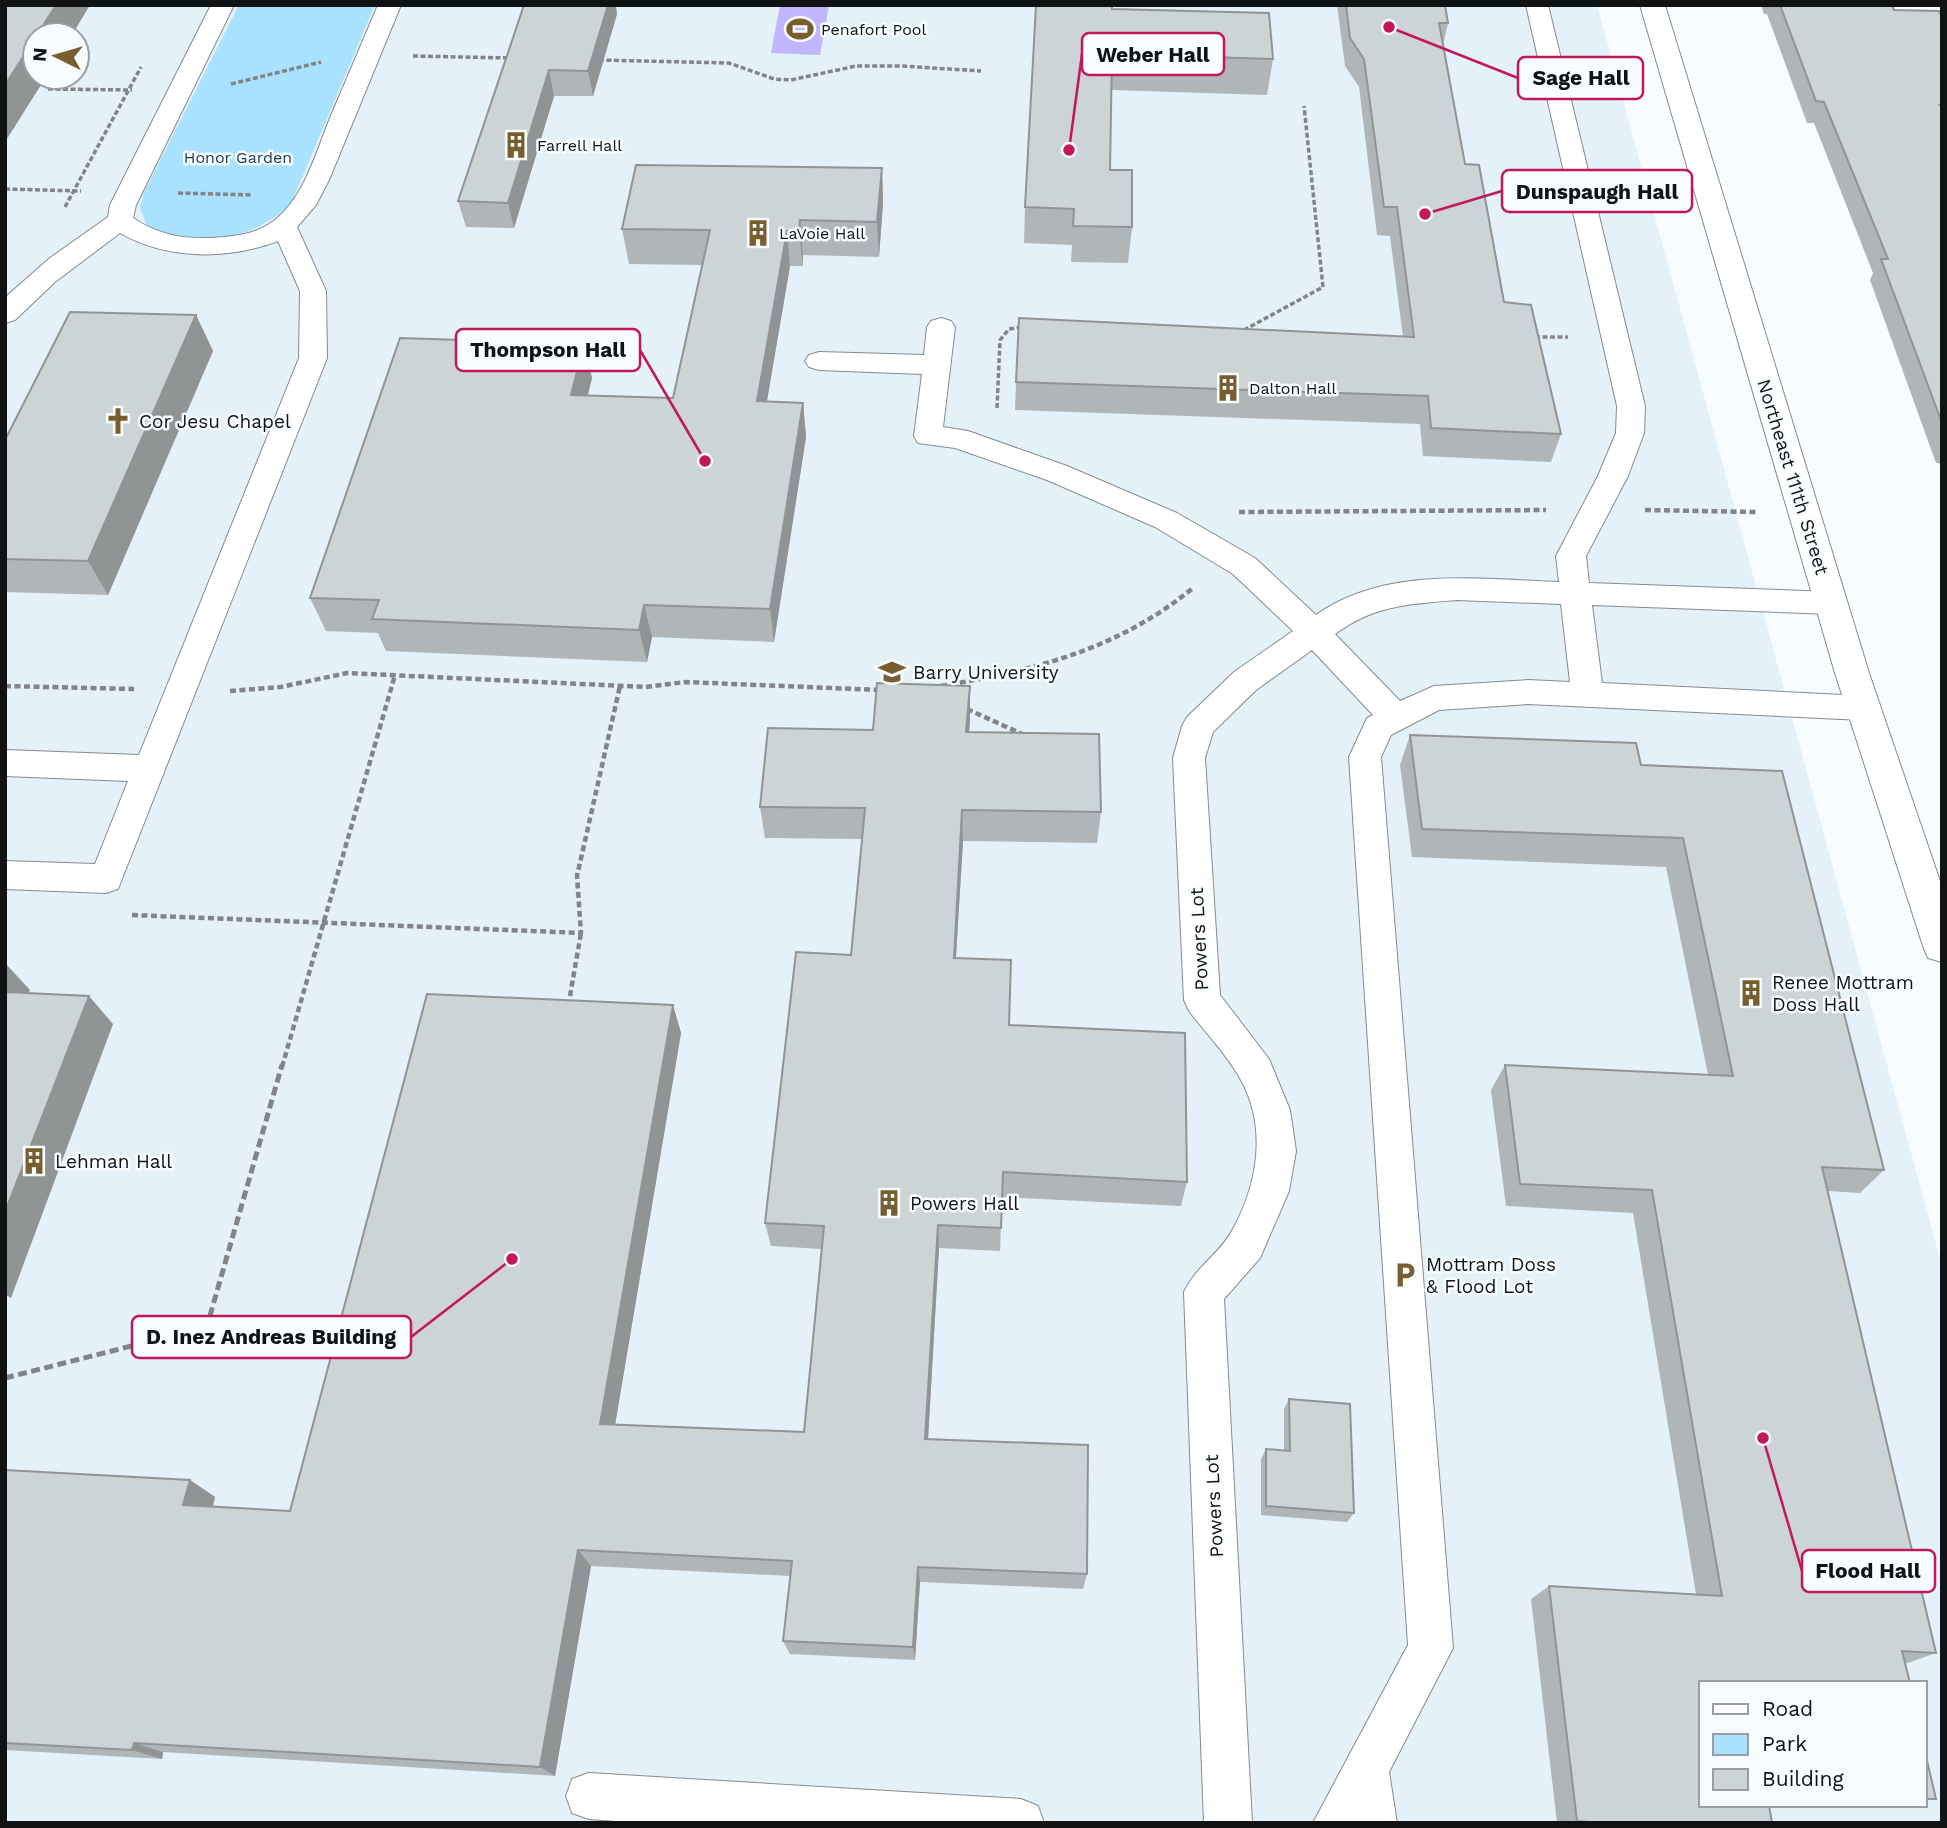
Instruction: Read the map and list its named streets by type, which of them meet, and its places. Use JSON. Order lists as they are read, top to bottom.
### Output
{
  "streets": {
    "street": ["Northeast 111th Street"],
    "lane": ["Powers Lot"]
  },
  "crossings": [
    ["Northeast 111th Street", "Powers Lot"]
  ],
  "parks": ["Honor Garden"],
  "places": {
    "other": [
      "Sage Hall",
      "Weber Hall",
      "Dunspaugh Hall",
      "Thompson Hall",
      "D. Inez Andreas Building",
      "Flood Hall"
    ],
    "sports": ["Penafort Pool"],
    "building": [
      "Farrell Hall",
      "LaVoie Hall",
      "Dalton Hall",
      "Renee Mottram Doss Hall",
      "Lehman Hall",
      "Powers Hall"
    ],
    "church": ["Cor Jesu Chapel"],
    "school or university": ["Barry University"],
    "parking": ["Mottram Doss & Flood Lot"]
  },
  "legend": ["Road", "Park", "Building"],
  "north": "left"
}
